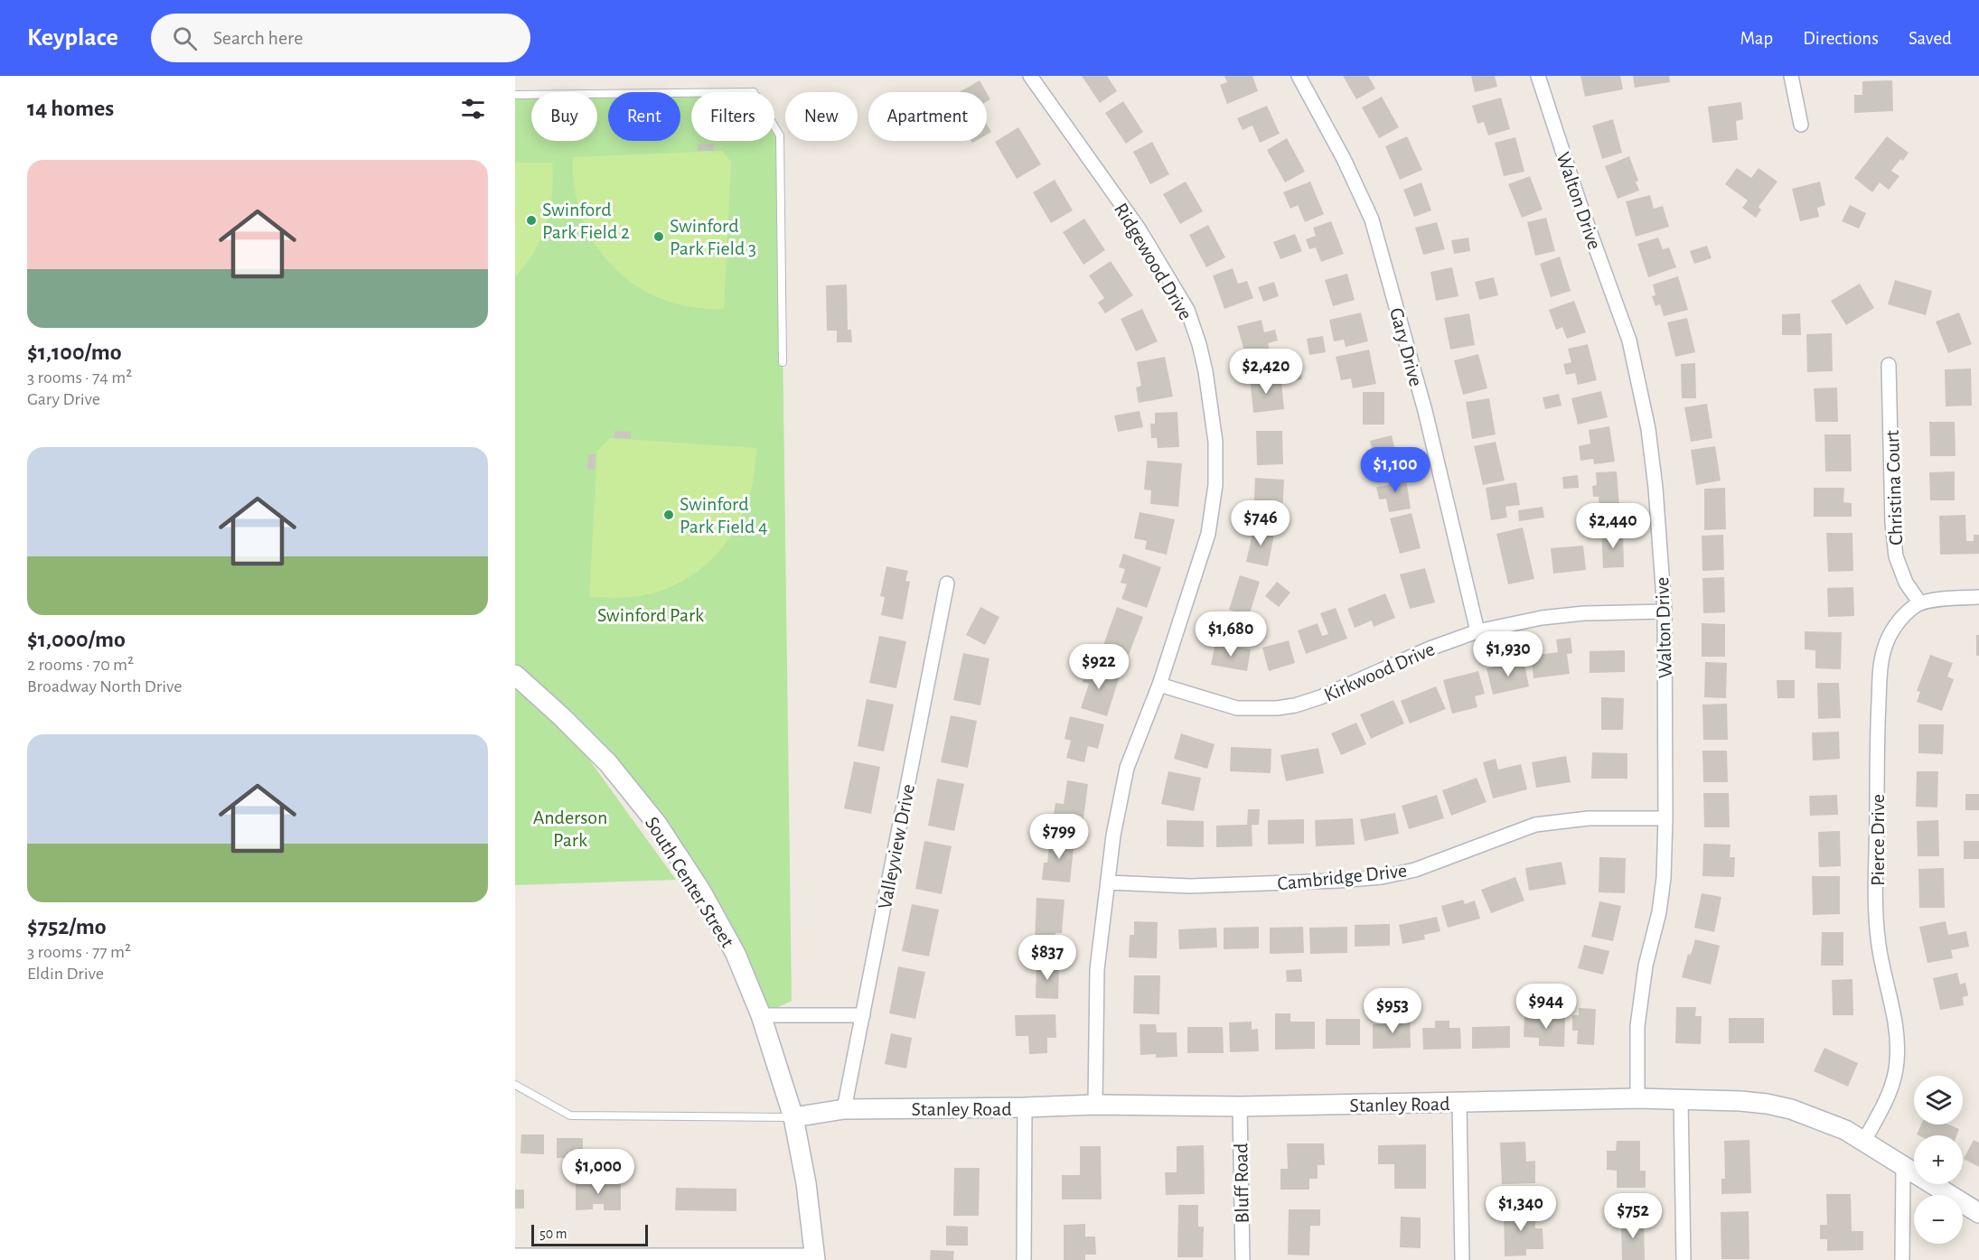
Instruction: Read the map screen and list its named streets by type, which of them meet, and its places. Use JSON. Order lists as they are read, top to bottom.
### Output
{
  "streets": {
    "street": [
      "Walton Drive",
      "Ridgewood Drive",
      "Gary Drive",
      "Christina Court",
      "Kirkwood Drive",
      "Pierce Drive",
      "Valleyview Drive",
      "Cambridge Drive",
      "South Center Street",
      "Stanley Road",
      "Bluff Road"
    ]
  },
  "crossings": [
    ["Walton Drive", "Kirkwood Drive"],
    ["Walton Drive", "Cambridge Drive"],
    ["Walton Drive", "Stanley Road"],
    ["Ridgewood Drive", "Kirkwood Drive"],
    ["Ridgewood Drive", "Cambridge Drive"],
    ["Ridgewood Drive", "Stanley Road"],
    ["Gary Drive", "Kirkwood Drive"],
    ["Christina Court", "Pierce Drive"],
    ["Pierce Drive", "Stanley Road"],
    ["Valleyview Drive", "Stanley Road"],
    ["South Center Street", "Stanley Road"],
    ["Stanley Road", "Bluff Road"]
  ],
  "parks": ["Swinford Park", "Anderson Park"],
  "places": ["Swinford Park Field 2", "Swinford Park Field 3", "Swinford Park Field 4"],
  "scale_bar": "50 m",
  "page": {
    "header": "Keyplace",
    "search": "Search here",
    "nav": ["Map", "Directions", "Saved"],
    "heading": "14 homes",
    "chip": [
      "Buy",
      "Rent",
      "Filters",
      "New",
      "Apartment"
    ],
    "list": [
      {
        "name": "$1,100/mo",
        "note": "3 rooms · 74 m² · Gary Drive"
      },
      {
        "name": "$1,000/mo",
        "note": "2 rooms · 70 m² · Broadway North Drive"
      },
      {
        "name": "$752/mo",
        "note": "3 rooms · 77 m² · Eldin Drive"
      }
    ],
    "price": [
      "$2,420",
      "$1,100",
      "$746",
      "$2,440",
      "$1,680",
      "$1,930",
      "$922",
      "$799",
      "$837",
      "$944",
      "$953",
      "$1,000",
      "$1,340",
      "$752"
    ],
    "map_buttons": ["+", "−"],
    "scale": "50 m"
  }
}
